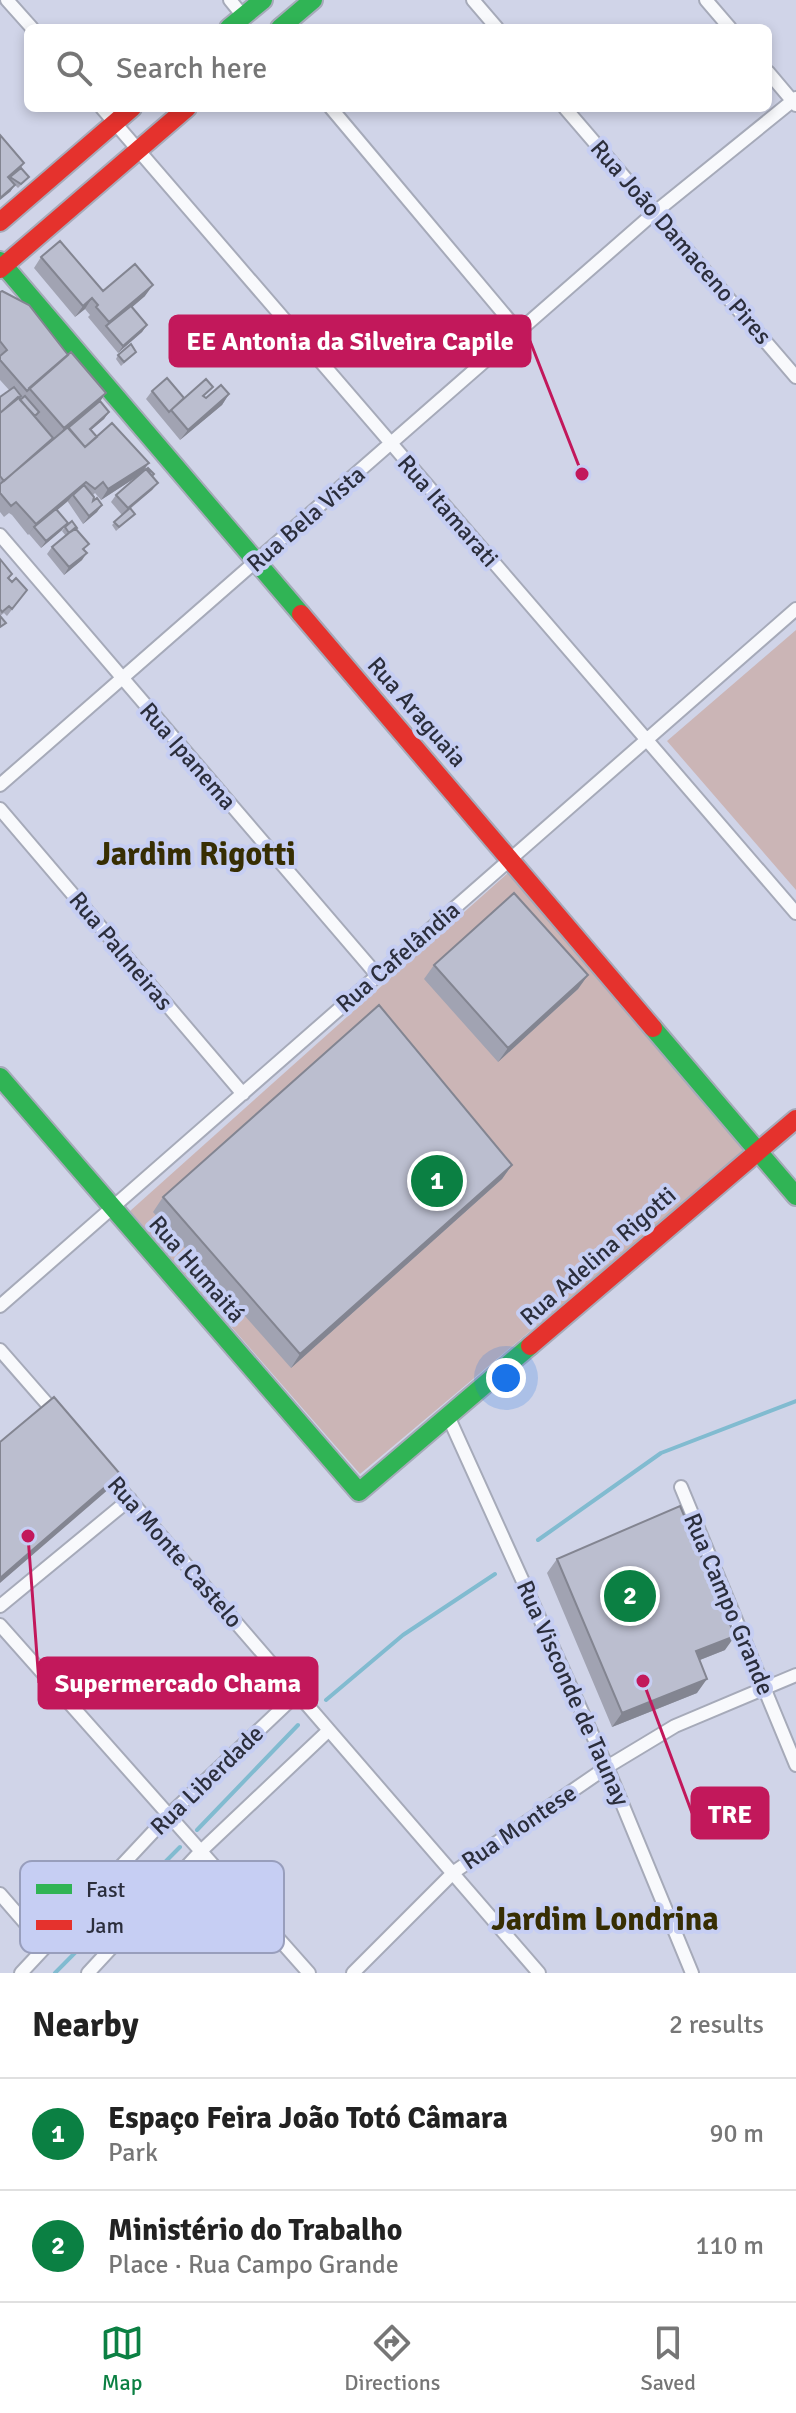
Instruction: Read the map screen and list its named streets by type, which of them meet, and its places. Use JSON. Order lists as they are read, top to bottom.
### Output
{
  "streets": {
    "street": [
      "Rua João Damaceno Pires",
      "Rua Itamarati",
      "Rua Bela Vista",
      "Rua Araguaia",
      "Rua Ipanema",
      "Rua Palmeiras",
      "Rua Cafelândia",
      "Rua Adelina Rigotti",
      "Rua Humaitá",
      "Rua Monte Castelo",
      "Rua Campo Grande",
      "Rua Visconde de Taunay",
      "Rua Liberdade",
      "Rua Montese"
    ]
  },
  "crossings": [
    ["Rua João Damaceno Pires", "Rua Bela Vista"],
    ["Rua Itamarati", "Rua Bela Vista"],
    ["Rua Itamarati", "Rua Cafelândia"],
    ["Rua Bela Vista", "Rua Araguaia"],
    ["Rua Bela Vista", "Rua Ipanema"],
    ["Rua Araguaia", "Rua Cafelândia"],
    ["Rua Araguaia", "Rua Adelina Rigotti"],
    ["Rua Ipanema", "Rua Cafelândia"],
    ["Rua Palmeiras", "Rua Cafelândia"],
    ["Rua Cafelândia", "Rua Humaitá"],
    ["Rua Adelina Rigotti", "Rua Humaitá"],
    ["Rua Adelina Rigotti", "Rua Visconde de Taunay"],
    ["Rua Monte Castelo", "Rua Liberdade"],
    ["Rua Monte Castelo", "Rua Montese"],
    ["Rua Campo Grande", "Rua Montese"],
    ["Rua Visconde de Taunay", "Rua Montese"]
  ],
  "districts": ["Jardim Rigotti", "Jardim Londrina"],
  "places": ["EE Antonia da Silveira Capile", "Supermercado Chama", "TRE"],
  "legend": ["Fast", "Jam"],
  "page": {
    "search": "Search here",
    "pins": ["1", "2"],
    "heading": ["Nearby", "2 results"],
    "list": [
      {
        "mark": "1",
        "name": "Espaço Feira João Totó Câmara",
        "note": "Park",
        "value": "90 m"
      },
      {
        "mark": "2",
        "name": "Ministério do Trabalho",
        "note": "Place · Rua Campo Grande",
        "value": "110 m"
      }
    ],
    "nav": ["Map", "Directions", "Saved"]
  }
}
